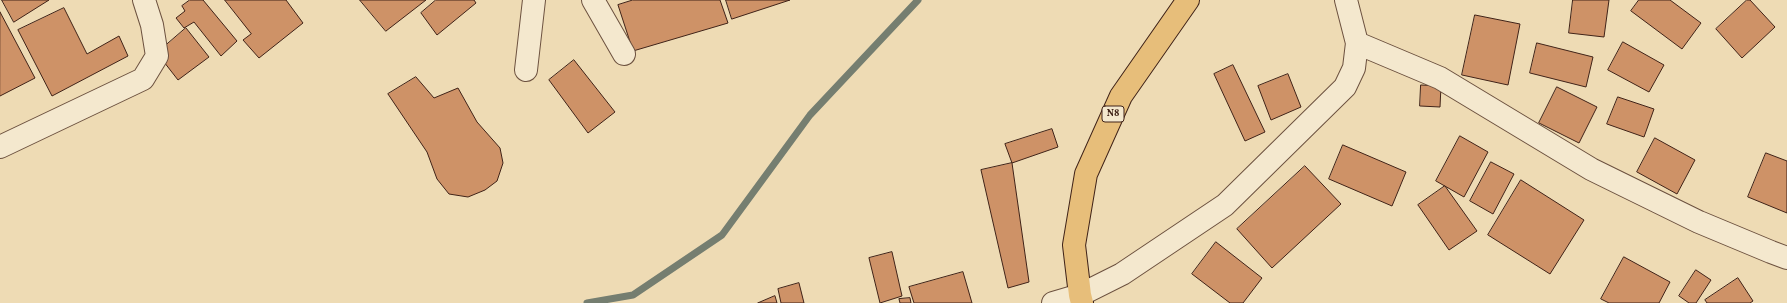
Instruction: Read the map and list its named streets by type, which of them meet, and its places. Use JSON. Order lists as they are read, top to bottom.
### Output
{
  "streets": {
    "highway": ["N8"]
  }
}
